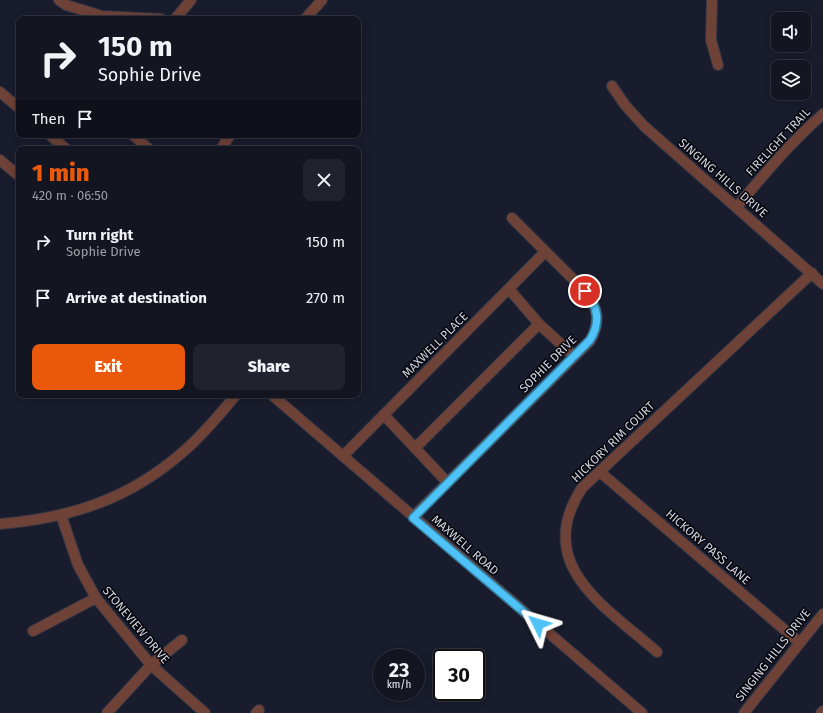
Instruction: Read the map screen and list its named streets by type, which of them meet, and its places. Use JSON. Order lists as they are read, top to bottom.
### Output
{
  "streets": {
    "street": [
      "FIRELIGHT TRAIL",
      "SINGING HILLS DRIVE",
      "MAXWELL PLACE",
      "SOPHIE DRIVE",
      "HICKORY RIM COURT",
      "MAXWELL ROAD",
      "HICKORY PASS LANE",
      "STONEVIEW DRIVE"
    ]
  },
  "crossings": [
    ["FIRELIGHT TRAIL", "SINGING HILLS DRIVE"],
    ["SINGING HILLS DRIVE", "HICKORY RIM COURT"],
    ["SINGING HILLS DRIVE", "HICKORY PASS LANE"],
    ["MAXWELL PLACE", "SOPHIE DRIVE"],
    ["MAXWELL PLACE", "MAXWELL ROAD"],
    ["SOPHIE DRIVE", "MAXWELL ROAD"],
    ["HICKORY RIM COURT", "HICKORY PASS LANE"]
  ],
  "page": {
    "turn": ["150 m", "Sophie Drive"],
    "then": "Then",
    "heading": ["1 min", "420 m · 06:50"],
    "list": [
      {
        "name": "Turn right",
        "note": "Sophie Drive",
        "value": "150 m"
      },
      {
        "name": "Arrive at destination",
        "value": "270 m"
      }
    ],
    "buttons": ["Exit", "Share"],
    "speed": "23 km/h",
    "limit": "30"
  }
}
